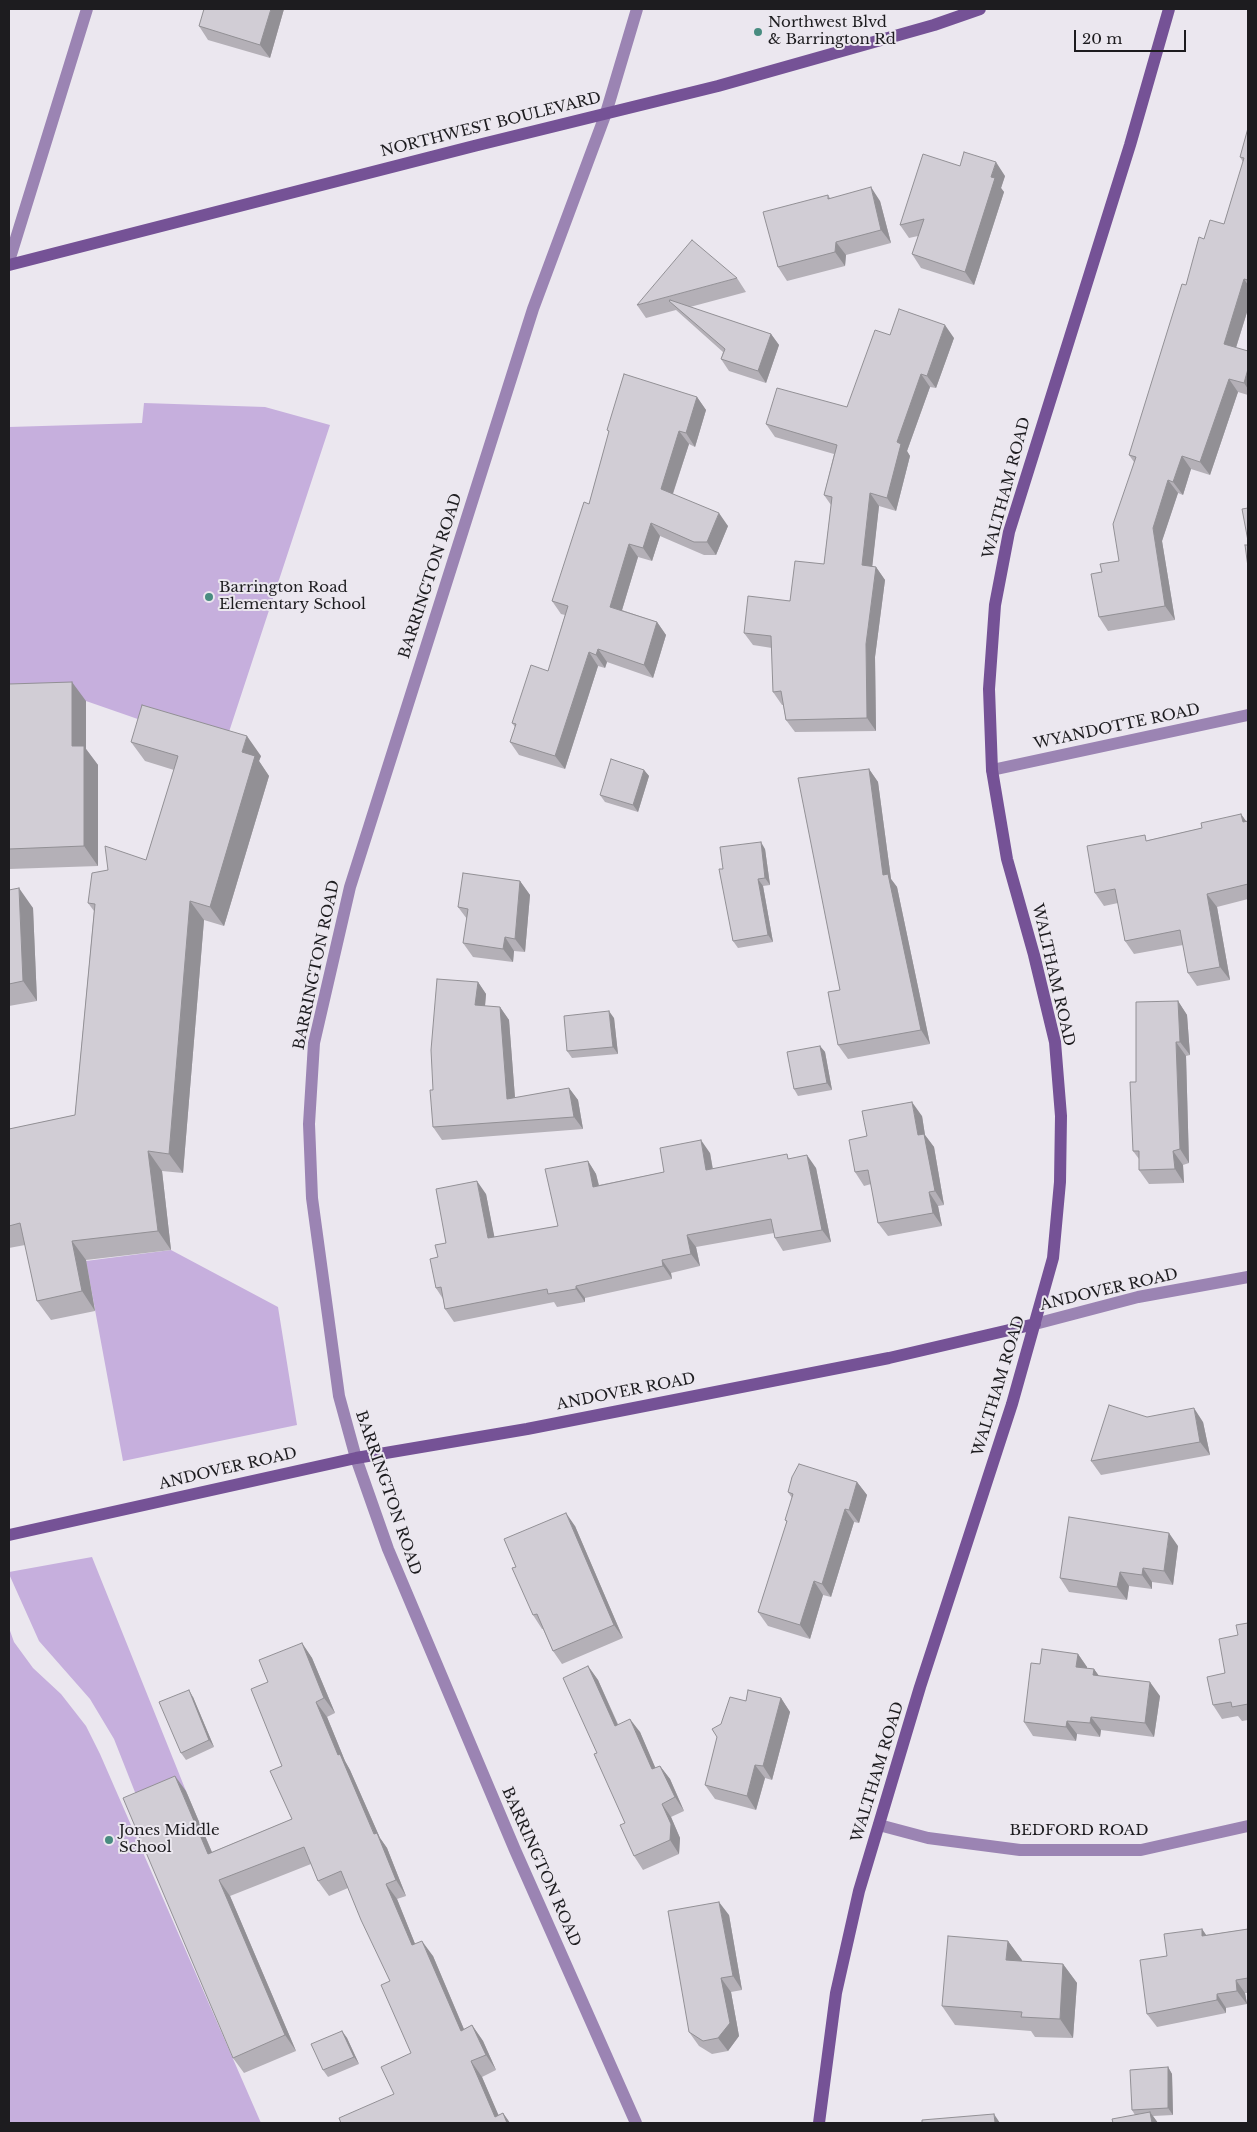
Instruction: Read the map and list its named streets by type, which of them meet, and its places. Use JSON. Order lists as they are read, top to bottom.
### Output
{
  "streets": {
    "street": [
      "NORTHWEST BOULEVARD",
      "WALTHAM ROAD",
      "BARRINGTON ROAD",
      "WYANDOTTE ROAD",
      "ANDOVER ROAD",
      "BEDFORD ROAD"
    ]
  },
  "crossings": [
    ["NORTHWEST BOULEVARD", "BARRINGTON ROAD"],
    ["WALTHAM ROAD", "WYANDOTTE ROAD"],
    ["WALTHAM ROAD", "ANDOVER ROAD"],
    ["WALTHAM ROAD", "BEDFORD ROAD"],
    ["BARRINGTON ROAD", "ANDOVER ROAD"]
  ],
  "places": ["Northwest Blvd & Barrington Rd", "Barrington Road Elementary School", "Jones Middle School"],
  "scale_bar": "20 m"
}
